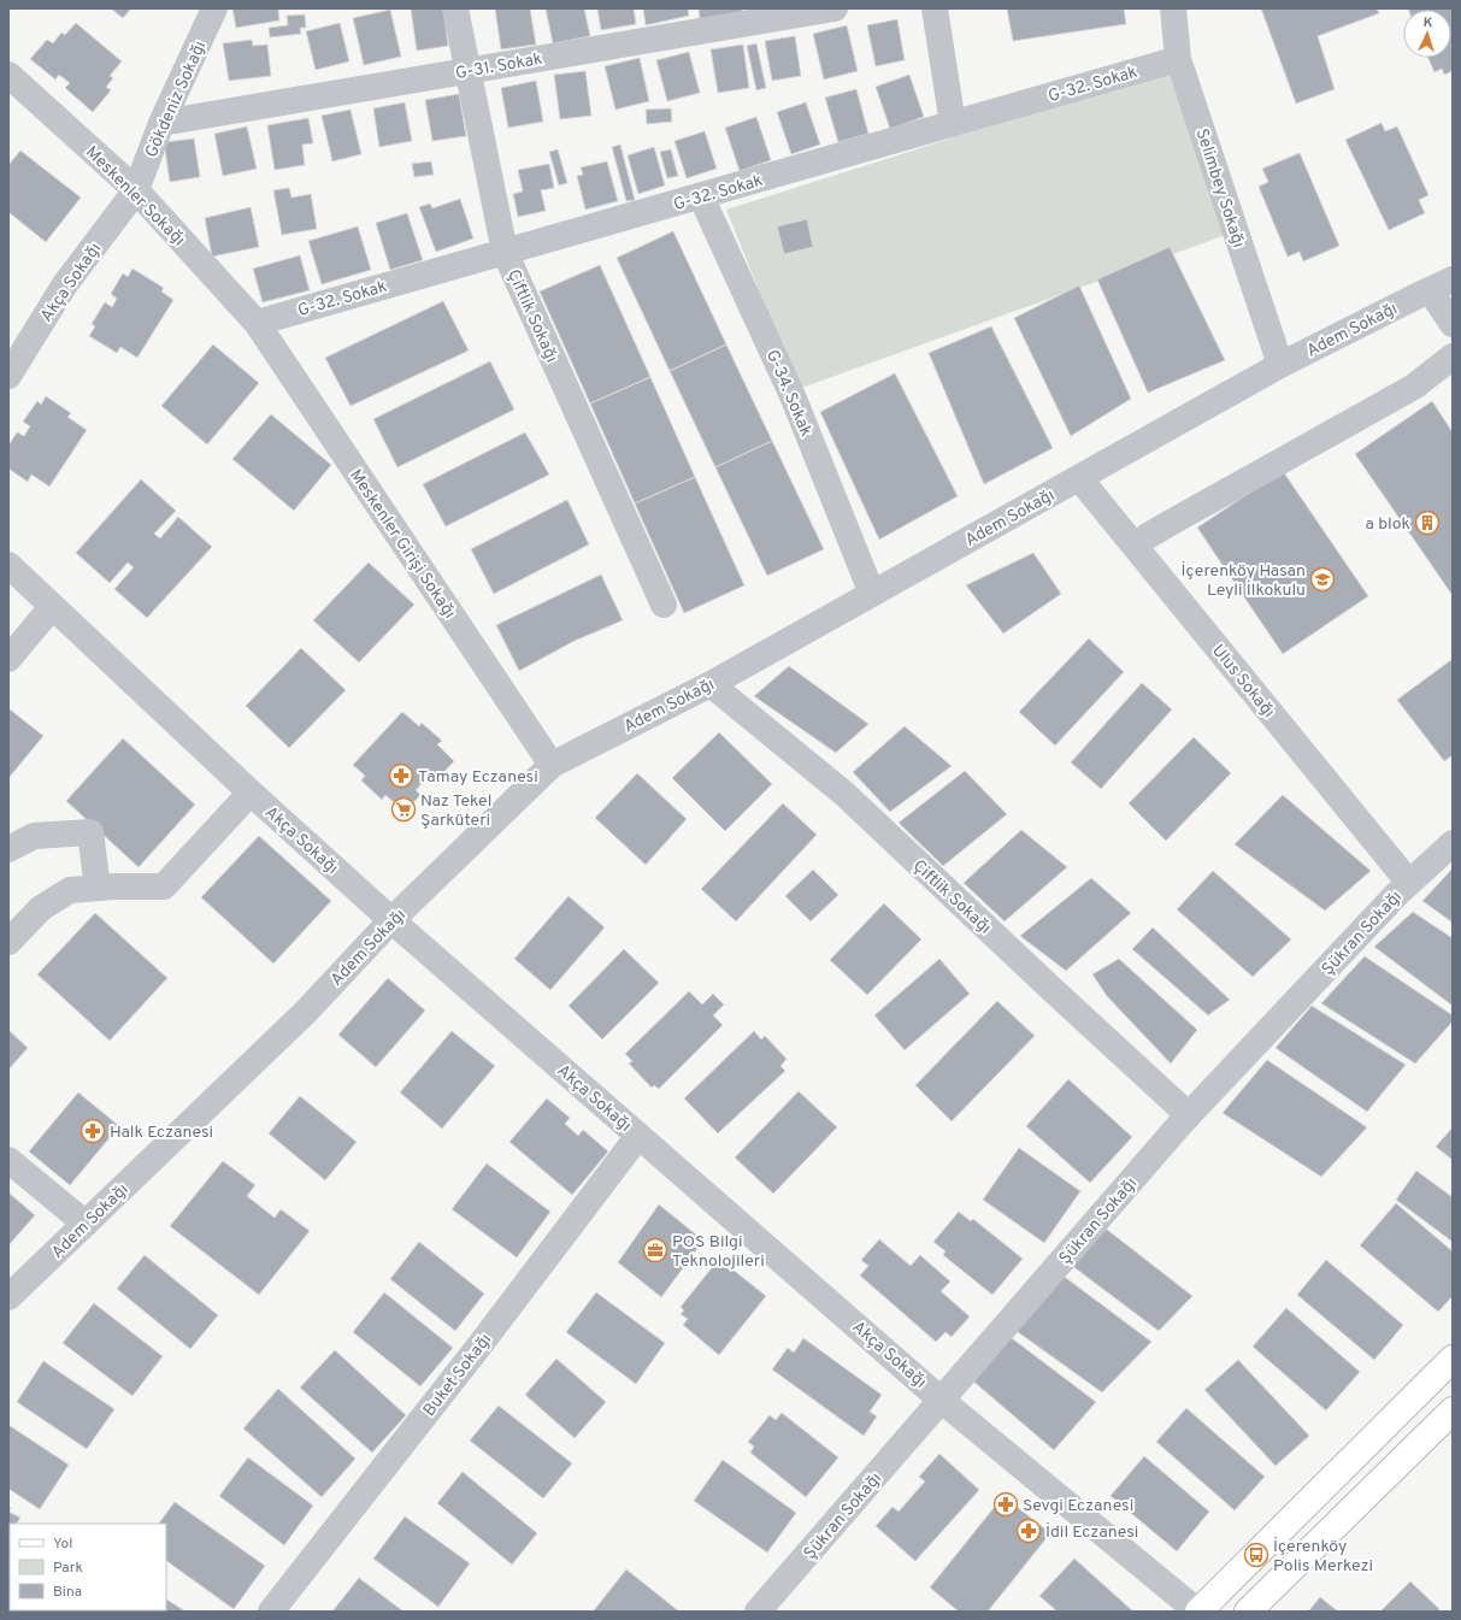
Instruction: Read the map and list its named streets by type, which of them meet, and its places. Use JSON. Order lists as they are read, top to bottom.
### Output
{
  "streets": {
    "street": [
      "G-31. Sokak",
      "G-32. Sokak",
      "Gökdeniz Sokağı",
      "Selimbey Sokağı",
      "Meskenler Sokağı",
      "Akça Sokağı",
      "Çiftlik Sokağı",
      "Adem Sokağı",
      "G-34. Sokak",
      "Meskenler Girişi Sokağı",
      "Ulus Sokağı",
      "Şükran Sokağı",
      "Buket Sokağı"
    ]
  },
  "crossings": [
    ["G-31. Sokak", "Gökdeniz Sokağı"],
    ["G-31. Sokak", "Çiftlik Sokağı"],
    ["G-32. Sokak", "Selimbey Sokağı"],
    ["G-32. Sokak", "Meskenler Sokağı"],
    ["G-32. Sokak", "Çiftlik Sokağı"],
    ["G-32. Sokak", "G-34. Sokak"],
    ["G-32. Sokak", "Meskenler Girişi Sokağı"],
    ["Gökdeniz Sokağı", "Meskenler Sokağı"],
    ["Gökdeniz Sokağı", "Akça Sokağı"],
    ["Selimbey Sokağı", "Adem Sokağı"],
    ["Meskenler Sokağı", "Akça Sokağı"],
    ["Meskenler Sokağı", "Meskenler Girişi Sokağı"],
    ["Akça Sokağı", "Adem Sokağı"],
    ["Akça Sokağı", "Şükran Sokağı"],
    ["Akça Sokağı", "Buket Sokağı"],
    ["Çiftlik Sokağı", "Adem Sokağı"],
    ["Çiftlik Sokağı", "Şükran Sokağı"],
    ["Adem Sokağı", "G-34. Sokak"],
    ["Adem Sokağı", "Meskenler Girişi Sokağı"],
    ["Adem Sokağı", "Ulus Sokağı"],
    ["Ulus Sokağı", "Şükran Sokağı"]
  ],
  "places": {
    "building": ["a blok"],
    "school or university": ["İçerenköy Hasan Leyli İlkokulu"],
    "pharmacy": [
      "Tamay Eczanesi",
      "Halk Eczanesi",
      "Sevgi Eczanesi",
      "İdil Eczanesi"
    ],
    "supermarket": ["Naz Tekel Şarküteri"],
    "office": ["POS Bilgi Teknolojileri"],
    "bus stop": ["İçerenköy Polis Merkezi"]
  },
  "legend": ["Yol", "Park", "Bina"],
  "north": "top"
}
